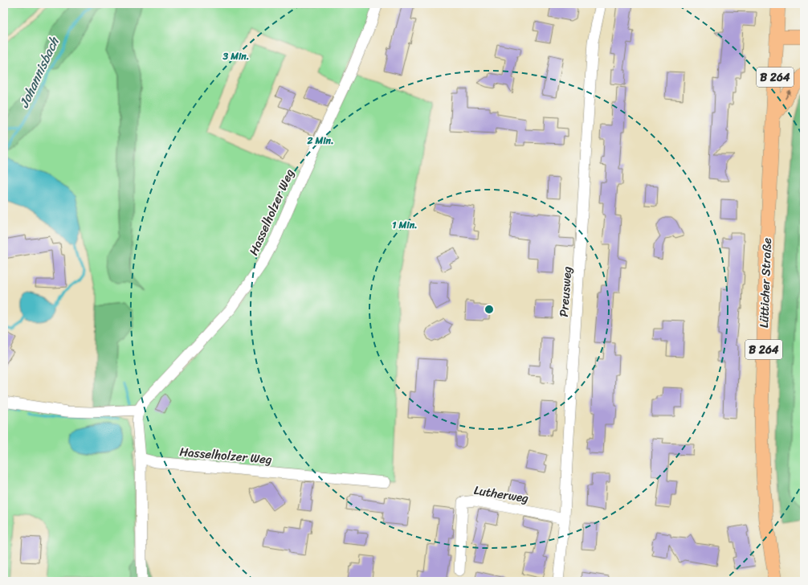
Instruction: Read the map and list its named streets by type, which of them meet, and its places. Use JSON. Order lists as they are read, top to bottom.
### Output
{
  "streets": {
    "main road": ["B 264", "Lütticher Straße"],
    "street": ["Hasselholzer Weg", "Preusweg", "Lutherweg"]
  },
  "crossings": [
    ["B 264", "Lütticher Straße"],
    ["Preusweg", "Lutherweg"]
  ],
  "water": ["Johannisbach"],
  "rings": ["3 Min.", "2 Min.", "1 Min."]
}
